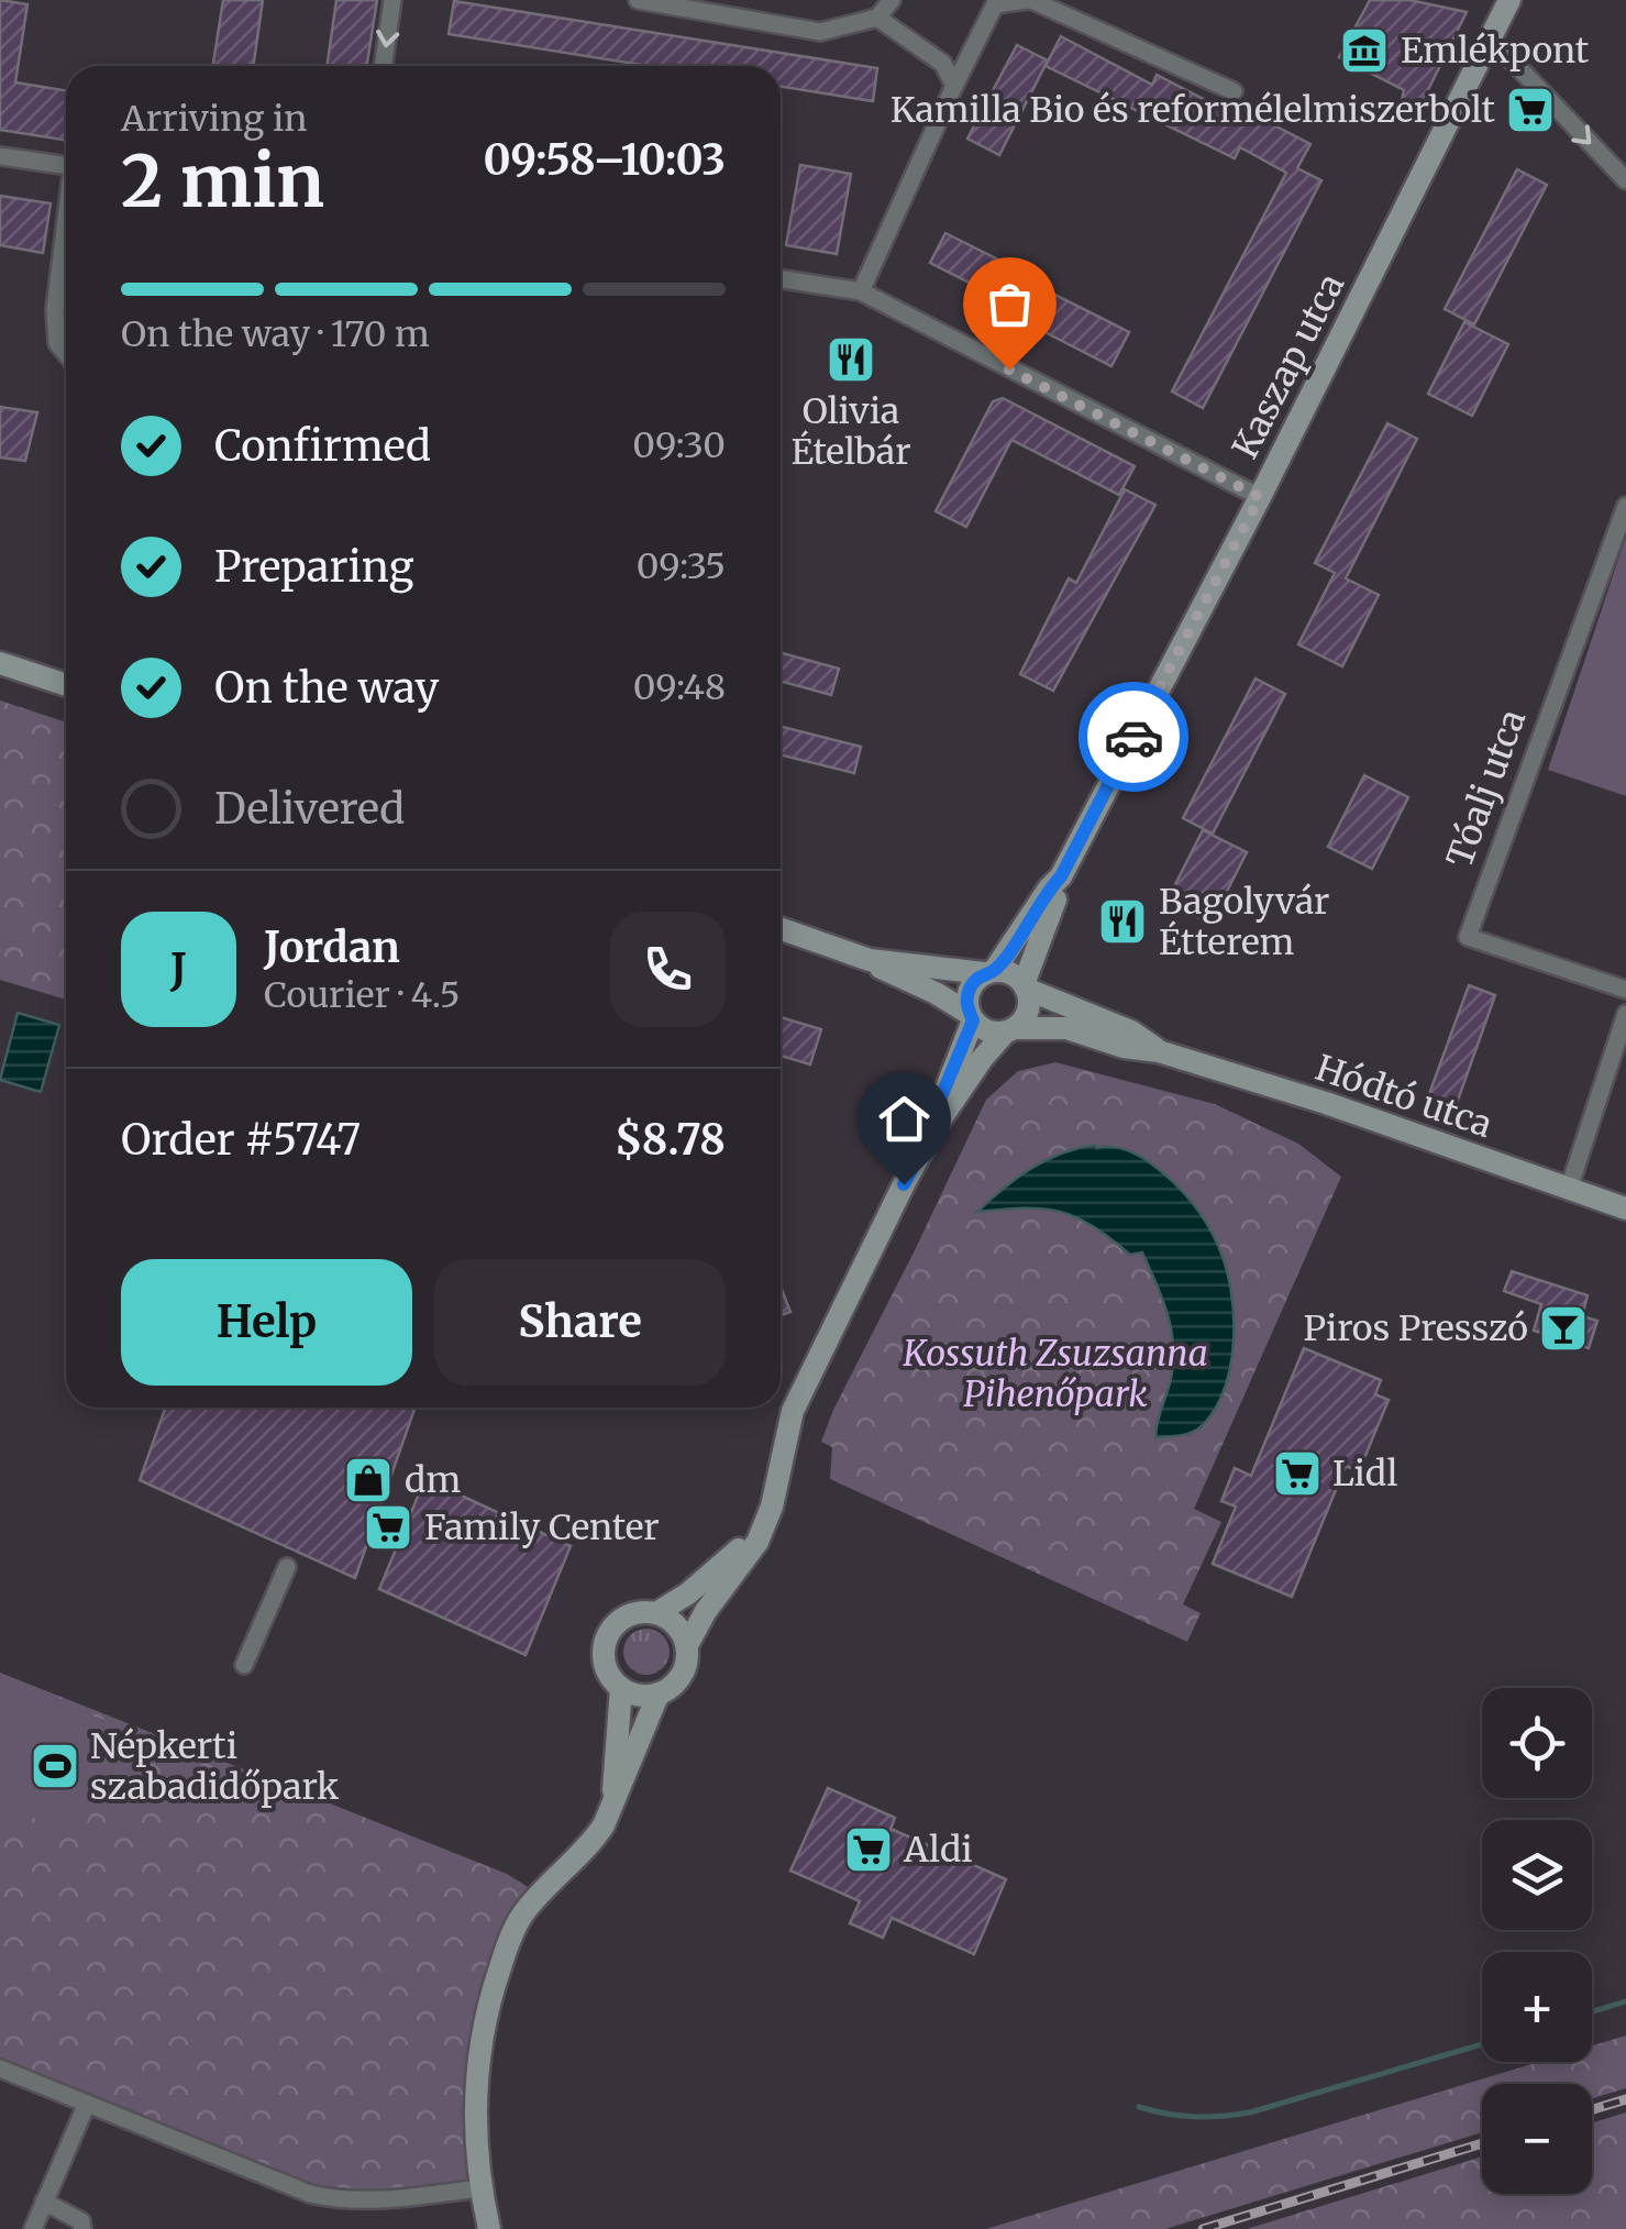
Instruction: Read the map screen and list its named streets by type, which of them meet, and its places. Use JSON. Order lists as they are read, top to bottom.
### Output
{
  "streets": {
    "street": ["Kaszap utca", "Tóalj utca", "Hódtó utca"]
  },
  "crossings": [
    ["Kaszap utca", "Hódtó utca"]
  ],
  "parks": ["Kossuth Zsuzsanna Pihenőpark"],
  "places": {
    "museum": ["Emlékpont"],
    "supermarket": [
      "Kamilla Bio és reformélelmiszerbolt",
      "Lidl",
      "Family Center",
      "Aldi"
    ],
    "restaurant": ["Olivia Ételbár", "Bagolyvár Étterem"],
    "bar": ["Piros Presszó"],
    "shop": ["dm"],
    "sports": ["Népkerti szabadidőpark"]
  },
  "page": {
    "heading": ["2 min", "Arriving in", "09:58–10:03"],
    "panel": [
      "Jordan",
      "Courier · 4.5",
      "Order #5747",
      "$8.78"
    ],
    "bar": "On the way · 170 m",
    "list": [
      ["Confirmed", "09:30"],
      ["Preparing", "09:35"],
      ["On the way", "09:48"],
      "Delivered"
    ],
    "round": "J",
    "buttons": ["Help", "Share"],
    "map_buttons": ["+", "−"]
  }
}
